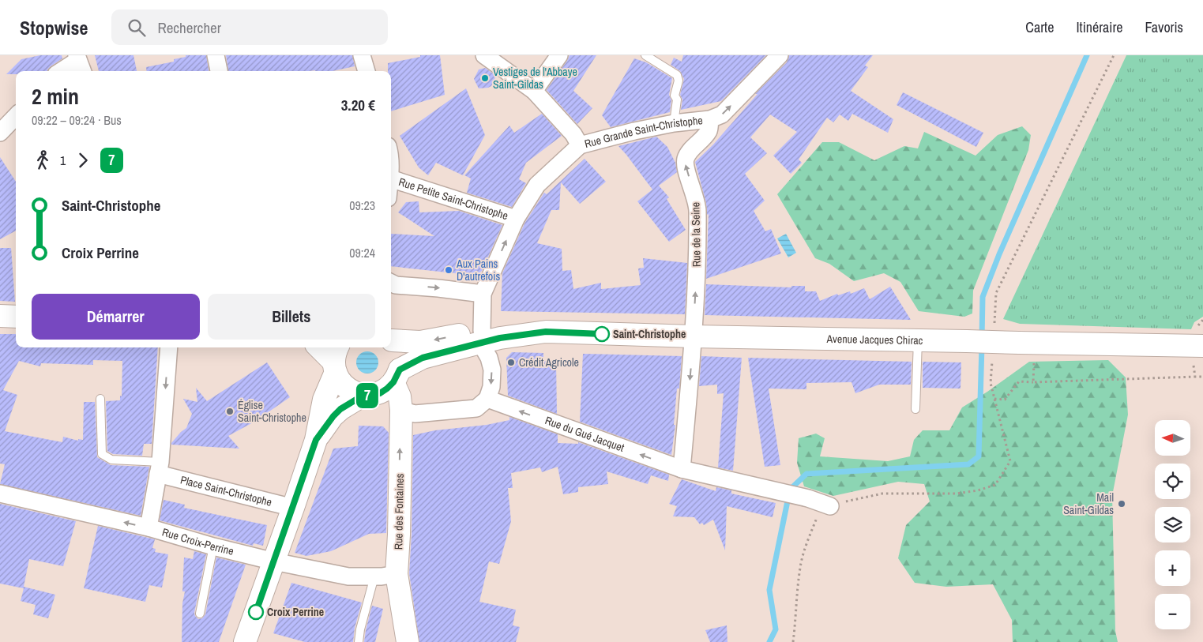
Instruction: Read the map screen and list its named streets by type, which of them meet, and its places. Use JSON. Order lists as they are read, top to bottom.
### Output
{
  "streets": {
    "main road": ["Avenue Jacques Chirac", "Rue des Fontaines"],
    "street": [
      "Rue Grande Saint-Christophe",
      "Rue Petite Saint-Christophe",
      "Rue de la Seine",
      "Rue du Gué Jacquet",
      "Place Saint-Christophe",
      "Rue Croix-Perrine"
    ]
  },
  "crossings": [
    ["Rue Grande Saint-Christophe", "Rue Petite Saint-Christophe"],
    ["Rue Grande Saint-Christophe", "Rue de la Seine"],
    ["Rue Grande Saint-Christophe", "Avenue Jacques Chirac"],
    ["Rue de la Seine", "Avenue Jacques Chirac"],
    ["Rue des Fontaines", "Rue Croix-Perrine"]
  ],
  "one_way": [
    "Rue Grande Saint-Christophe",
    "Rue de la Seine",
    "Rue du Gué Jacquet",
    "Rue Croix-Perrine"
  ],
  "places": [
    "Vestiges de l'Abbaye Saint-Gildas",
    "Aux Pains D'autrefois",
    "Saint-Christophe",
    "Crédit Agricole",
    "Église Saint-Christophe",
    "Mail Saint-Gildas",
    "Croix Perrine"
  ],
  "lines": ["bus line 7"],
  "north": "left",
  "page": {
    "header": "Stopwise",
    "search": "Rechercher",
    "nav": ["Carte", "Itinéraire", "Favoris"],
    "on_map": "7",
    "heading": ["2 min", "09:22 – 09:24 · Bus", "3.20 €"],
    "legs": ["1", "7"],
    "list": [
      {
        "name": "Saint-Christophe",
        "value": "09:23"
      },
      {
        "name": "Croix Perrine",
        "value": "09:24"
      }
    ],
    "buttons": ["Démarrer", "Billets"],
    "map_buttons": ["+", "−"]
  }
}
